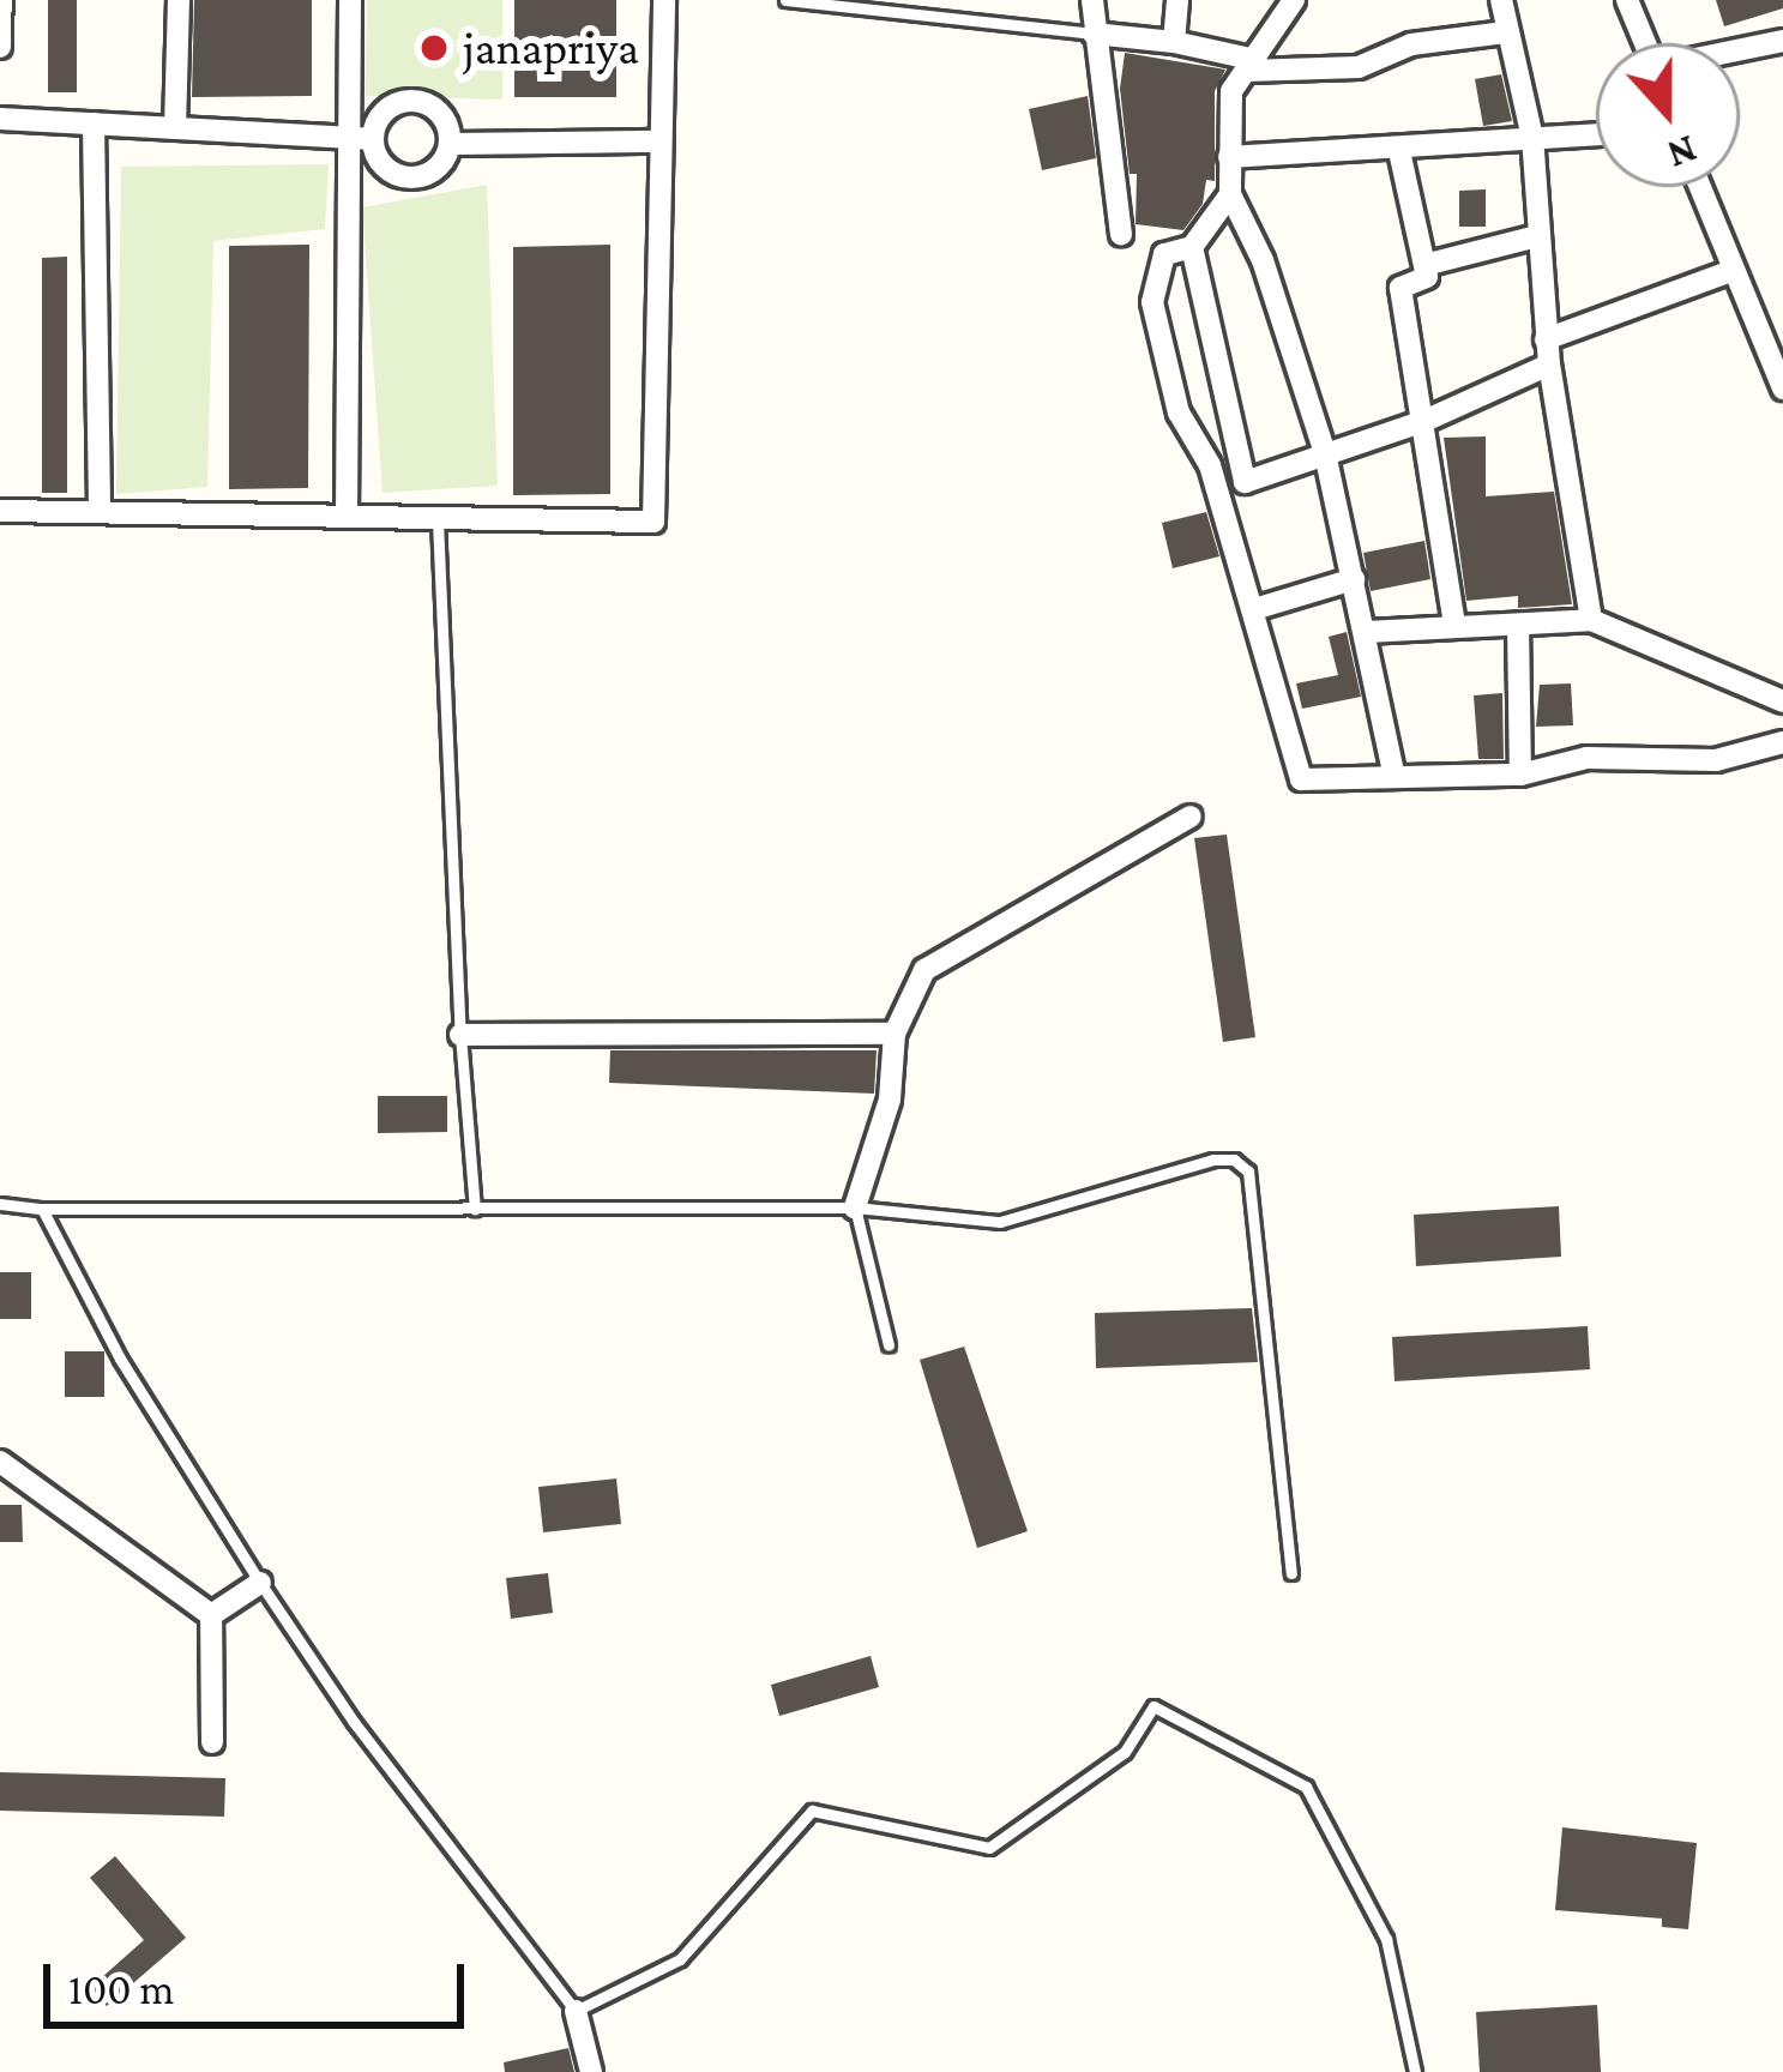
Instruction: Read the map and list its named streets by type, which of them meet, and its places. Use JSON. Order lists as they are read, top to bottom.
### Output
{
  "places": ["janapriya"],
  "scale_bar": "100 m",
  "north": "bottom"
}
